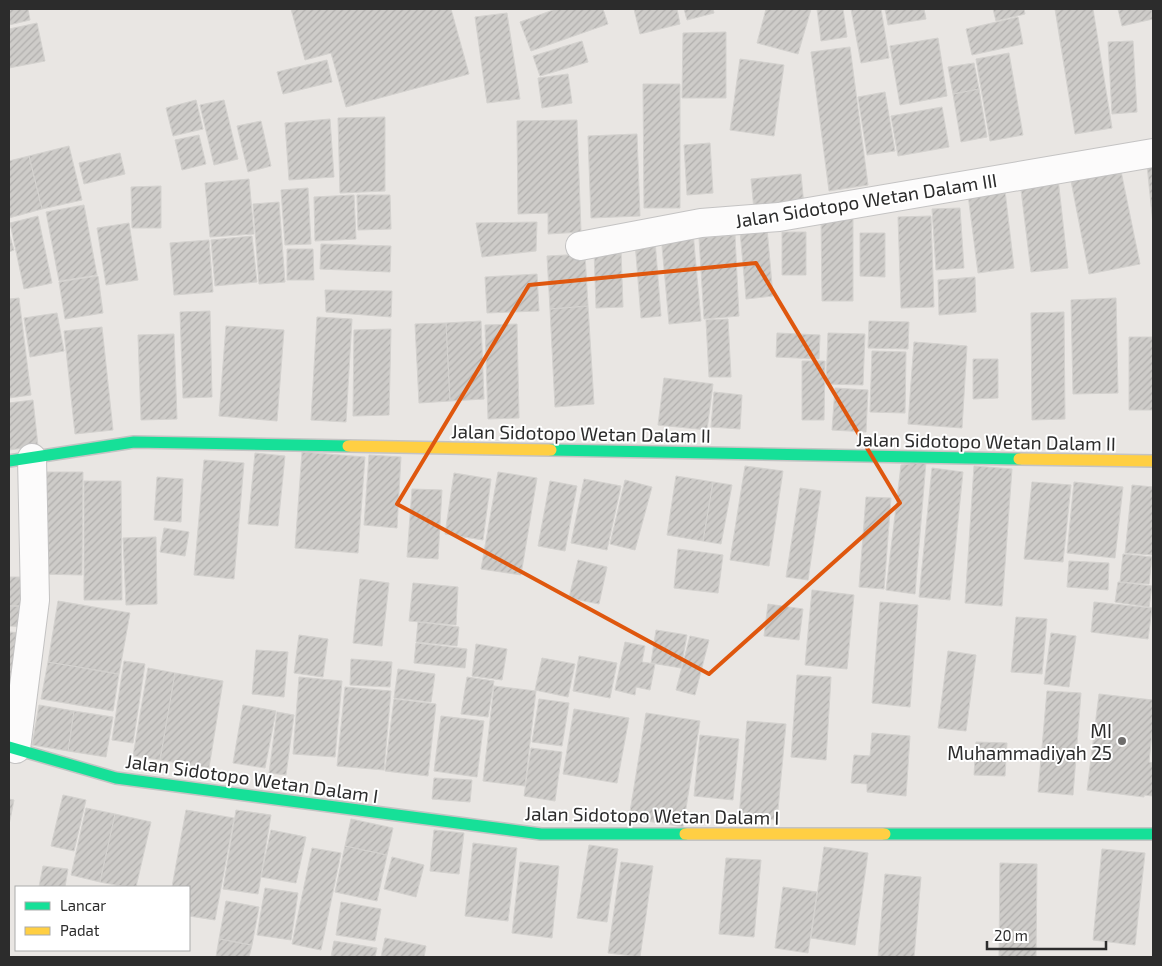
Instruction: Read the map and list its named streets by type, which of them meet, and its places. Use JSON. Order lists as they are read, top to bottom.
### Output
{
  "streets": {
    "street": ["Jalan Sidotopo Wetan Dalam III", "Jalan Sidotopo Wetan Dalam II", "Jalan Sidotopo Wetan Dalam I"]
  },
  "places": ["MI Muhammadiyah 25"],
  "legend": ["Lancar", "Padat"],
  "scale_bar": "20 m"
}
